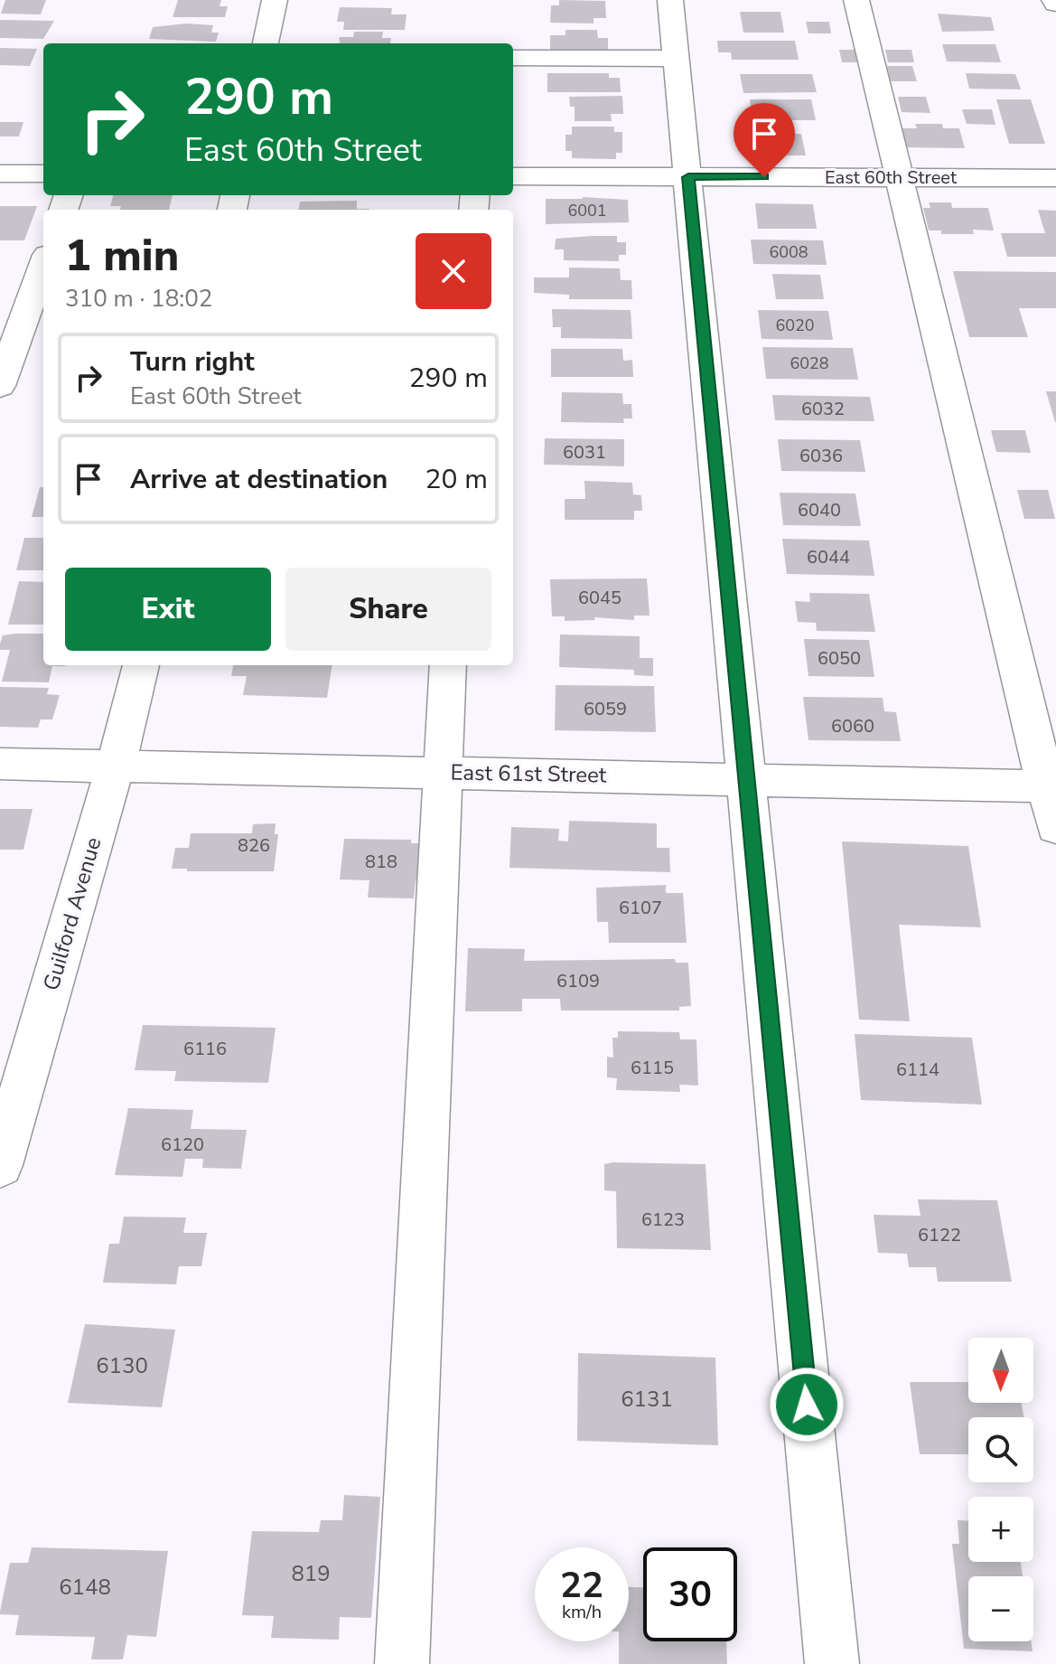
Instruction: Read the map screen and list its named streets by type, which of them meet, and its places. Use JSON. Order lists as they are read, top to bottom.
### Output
{
  "streets": {
    "street": ["East 60th Street", "East 61st Street", "Guilford Avenue"]
  },
  "crossings": [
    ["East 61st Street", "Guilford Avenue"]
  ],
  "house_numbers": [
    "6001",
    "6008",
    "6020",
    "6028",
    "6032",
    "6031",
    "6036",
    "6040",
    "6044",
    "6045",
    "6050",
    "6059",
    "6060",
    "826",
    "818",
    "6107",
    "6109",
    "6116",
    "6115",
    "6114",
    "6120",
    "6123",
    "6122",
    "6130",
    "6131",
    "819",
    "6148"
  ],
  "north": "bottom",
  "page": {
    "turn": ["290 m", "East 60th Street"],
    "heading": ["1 min", "310 m · 18:02"],
    "list": [
      {
        "name": "Turn right",
        "note": "East 60th Street",
        "value": "290 m"
      },
      {
        "name": "Arrive at destination",
        "value": "20 m"
      }
    ],
    "buttons": ["Exit", "Share"],
    "map_buttons": ["+", "−"],
    "speed": "22 km/h",
    "limit": "30"
  }
}
